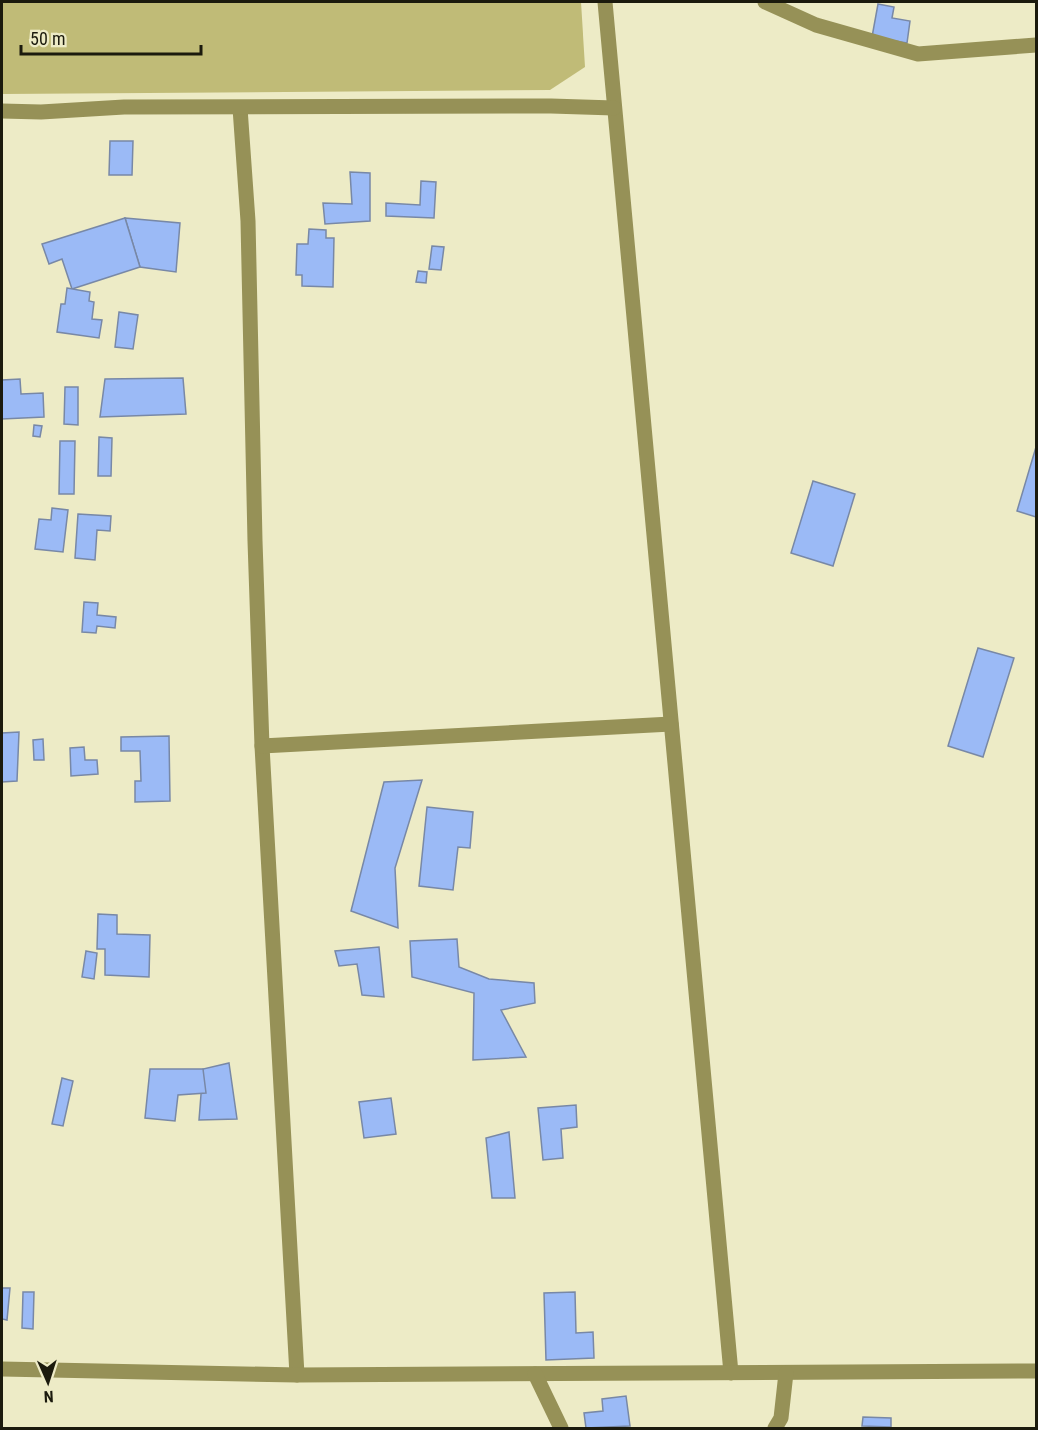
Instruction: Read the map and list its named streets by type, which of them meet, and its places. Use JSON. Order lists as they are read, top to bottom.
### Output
{
  "scale_bar": "50 m",
  "north": "bottom"
}
